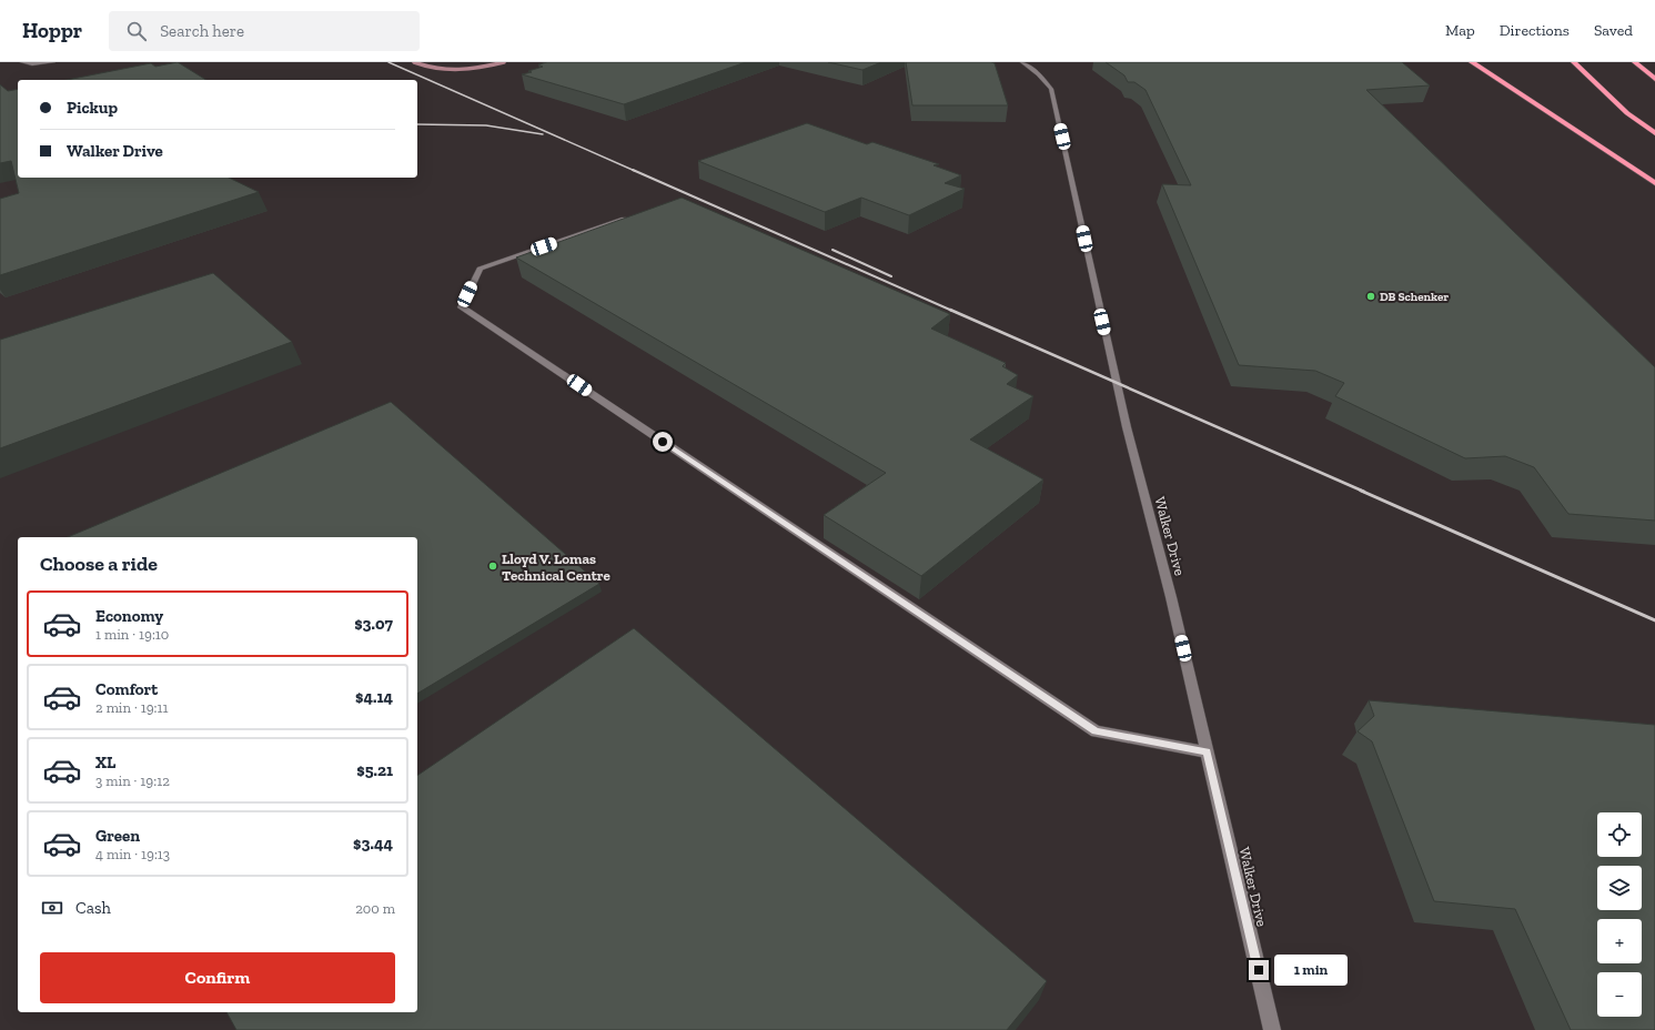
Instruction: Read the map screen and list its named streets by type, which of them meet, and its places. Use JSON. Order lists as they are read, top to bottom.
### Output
{
  "streets": {
    "street": ["Walker Drive"]
  },
  "places": ["DB Schenker", "Lloyd V. Lomas Technical Centre"],
  "page": {
    "header": "Hoppr",
    "search": "Search here",
    "nav": ["Map", "Directions", "Saved"],
    "banner": ["Pickup", "Walker Drive"],
    "heading": "Choose a ride",
    "list": [
      {
        "name": "Economy",
        "note": "1 min · 19:10",
        "value": "$3.07"
      },
      {
        "name": "Comfort",
        "note": "2 min · 19:11",
        "value": "$4.14"
      },
      {
        "name": "XL",
        "note": "3 min · 19:12",
        "value": "$5.21"
      },
      {
        "name": "Green",
        "note": "4 min · 19:13",
        "value": "$3.44"
      }
    ],
    "map_buttons": ["+", "−"],
    "pay": ["Cash", "200 m"],
    "buttons": "Confirm",
    "bubble": "1 min"
  }
}
